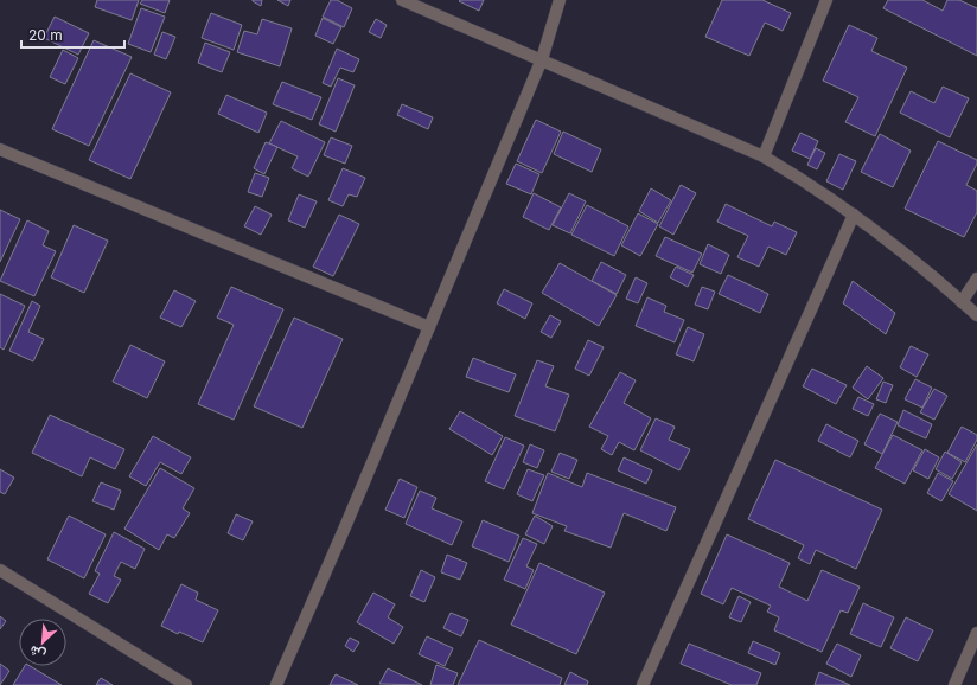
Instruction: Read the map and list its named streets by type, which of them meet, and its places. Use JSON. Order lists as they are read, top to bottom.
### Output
{
  "scale_bar": "20 m",
  "north": "bottom left"
}
